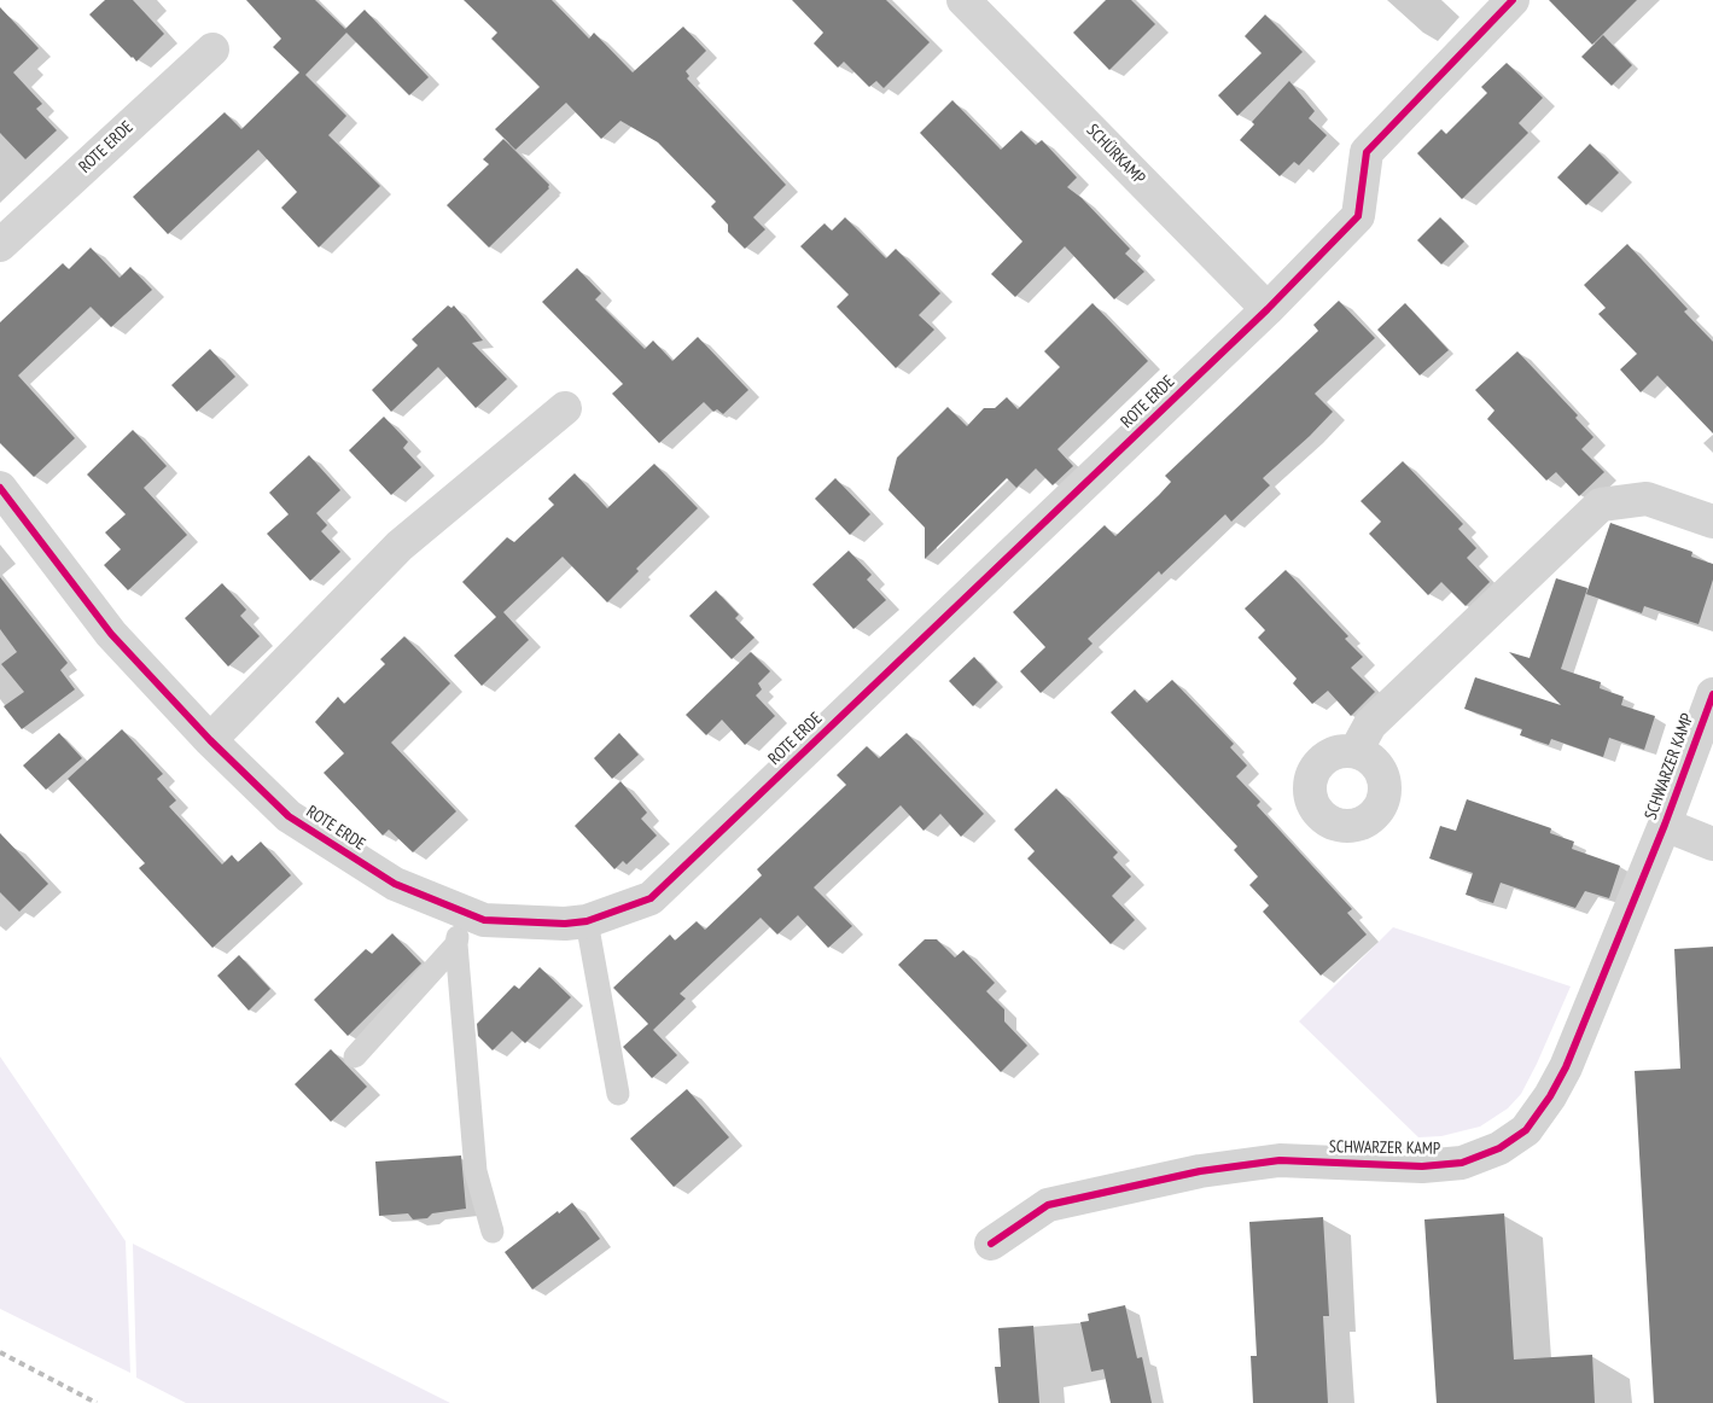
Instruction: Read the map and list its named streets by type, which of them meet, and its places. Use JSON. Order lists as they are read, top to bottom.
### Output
{
  "streets": {
    "street": ["ROTE ERDE", "SCHÜRKAMP", "SCHWARZER KAMP"]
  },
  "crossings": [
    ["ROTE ERDE", "SCHÜRKAMP"]
  ]
}
